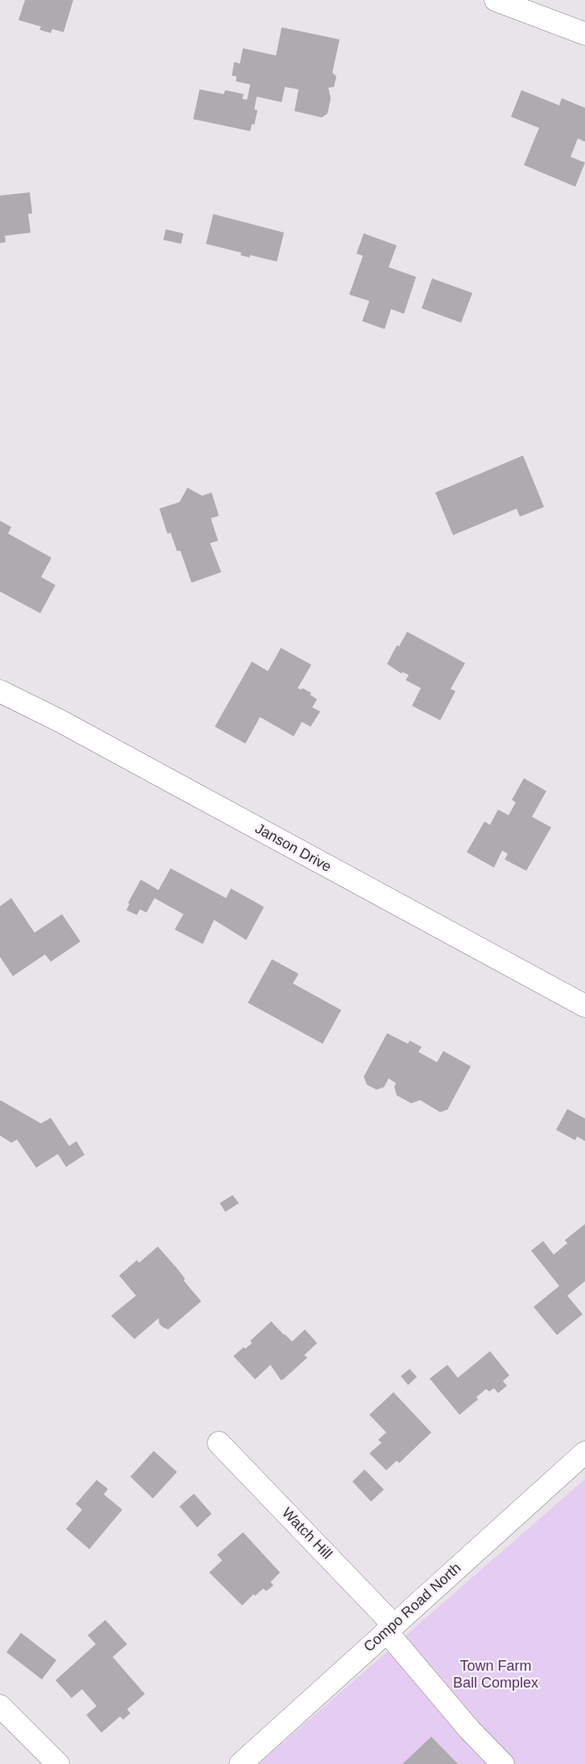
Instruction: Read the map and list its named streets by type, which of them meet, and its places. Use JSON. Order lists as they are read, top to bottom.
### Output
{
  "streets": {
    "street": ["Janson Drive", "Watch Hill", "Compo Road North"]
  },
  "crossings": [
    ["Watch Hill", "Compo Road North"]
  ],
  "parks": ["Town Farm Ball Complex"]
}
